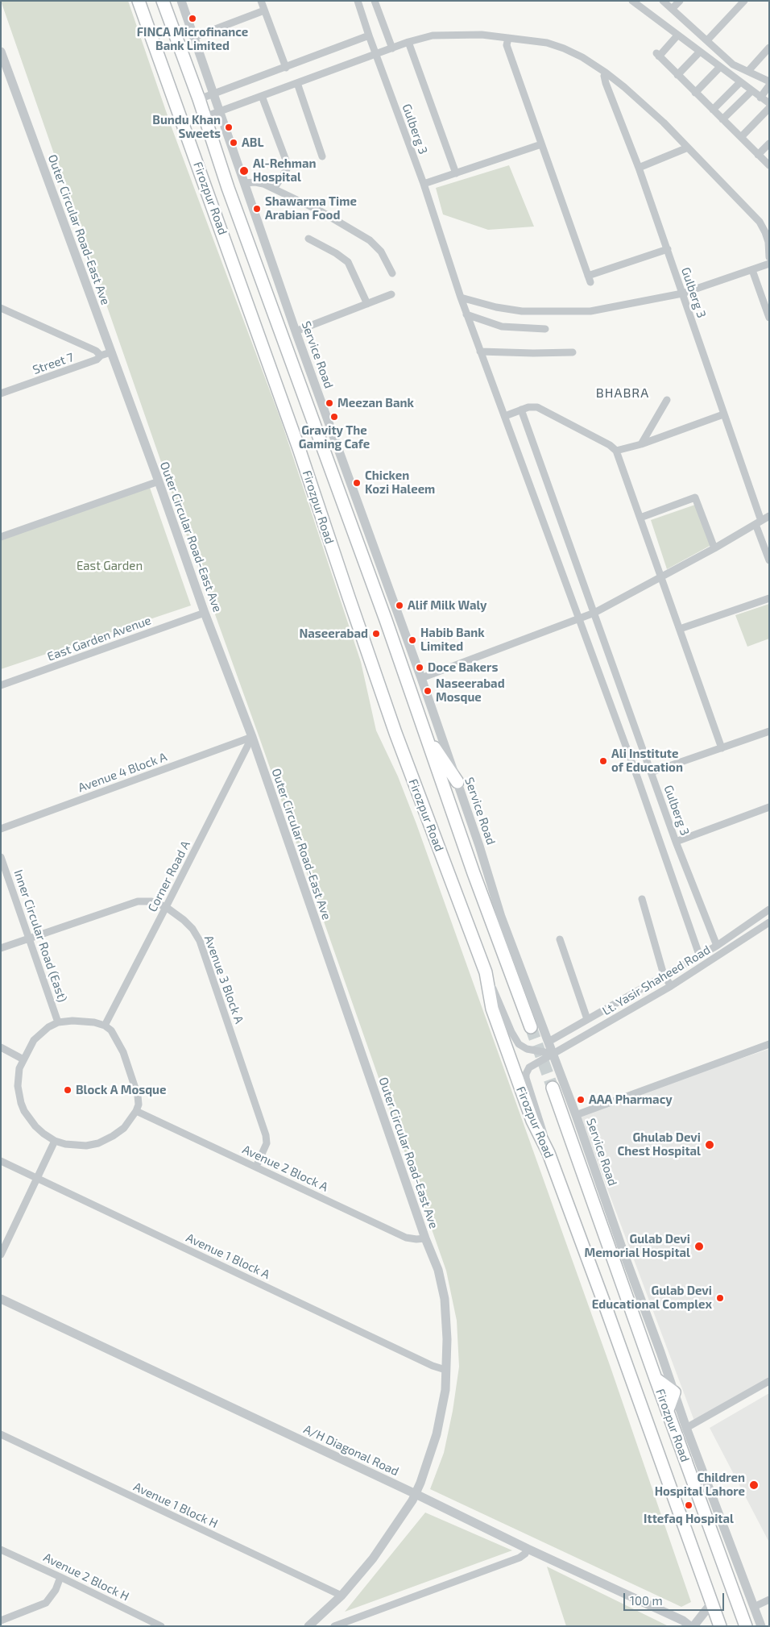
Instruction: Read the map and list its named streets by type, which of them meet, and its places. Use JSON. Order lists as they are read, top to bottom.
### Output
{
  "streets": {
    "main road": ["Firozpur Road"],
    "street": [
      "Gulberg 3",
      "Outer Circular Road-East Ave",
      "Service Road",
      "Street 7",
      "East Garden Avenue",
      "Avenue 4 Block A",
      "Corner Road A",
      "Inner Circular Road (East)",
      "Avenue 3 Block A",
      "Lt. Yasir Shaheed Road",
      "Avenue 2 Block A",
      "Avenue 1 Block A",
      "A/H Diagonal Road",
      "Avenue 1 Block H",
      "Avenue 2 Block H"
    ]
  },
  "crossings": [
    ["Firozpur Road", "Lt. Yasir Shaheed Road"],
    ["Outer Circular Road-East Ave", "Street 7"],
    ["Outer Circular Road-East Ave", "East Garden Avenue"],
    ["Outer Circular Road-East Ave", "Avenue 4 Block A"],
    ["Outer Circular Road-East Ave", "Corner Road A"],
    ["Outer Circular Road-East Ave", "Avenue 2 Block A"],
    ["Outer Circular Road-East Ave", "Avenue 1 Block A"],
    ["Outer Circular Road-East Ave", "A/H Diagonal Road"],
    ["Outer Circular Road-East Ave", "Avenue 1 Block H"],
    ["Service Road", "Lt. Yasir Shaheed Road"],
    ["Avenue 4 Block A", "Corner Road A"],
    ["Corner Road A", "Inner Circular Road (East)"],
    ["Corner Road A", "Avenue 3 Block A"],
    ["Corner Road A", "Avenue 2 Block A"],
    ["Inner Circular Road (East)", "Avenue 3 Block A"],
    ["Inner Circular Road (East)", "Avenue 2 Block A"],
    ["Avenue 3 Block A", "Avenue 2 Block A"]
  ],
  "districts": ["BHABRA"],
  "parks": ["East Garden"],
  "places": [
    "FINCA Microfinance Bank Limited",
    "Bundu Khan Sweets",
    "ABL",
    "Al-Rehman Hospital",
    "Shawarma Time Arabian Food",
    "Meezan Bank",
    "Gravity The Gaming Cafe",
    "Chicken Kozi Haleem",
    "Alif Milk Waly",
    "Naseerabad",
    "Habib Bank Limited",
    "Doce Bakers",
    "Naseerabad Mosque",
    "Ali Institute of Education",
    "Block A Mosque",
    "AAA Pharmacy",
    "Ghulab Devi Chest Hospital",
    "Gulab Devi Memorial Hospital",
    "Gulab Devi Educational Complex",
    "Children Hospital Lahore",
    "Ittefaq Hospital"
  ],
  "scale_bar": "100 m"
}
